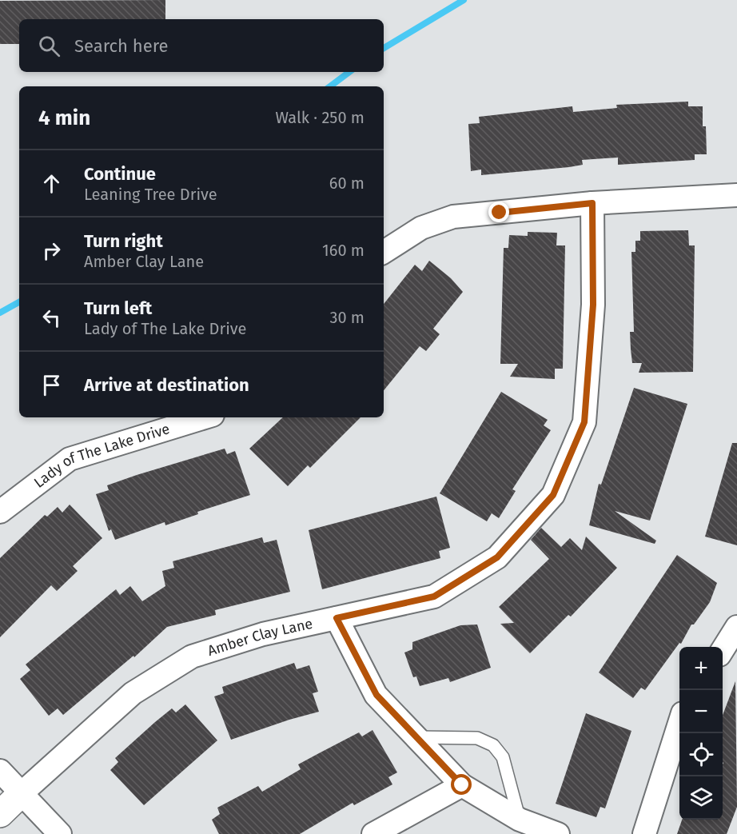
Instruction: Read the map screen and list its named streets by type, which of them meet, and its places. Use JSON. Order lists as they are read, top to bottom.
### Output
{
  "streets": {
    "street": ["Lady of The Lake Drive", "Amber Clay Lane"]
  },
  "page": {
    "search": "Search here",
    "heading": ["4 min", "Walk · 250 m"],
    "list": [
      ["Continue", "Leaning Tree Drive", "60 m"],
      ["Turn right", "Amber Clay Lane", "160 m"],
      ["Turn left", "Lady of The Lake Drive", "30 m"],
      "Arrive at destination"
    ],
    "map_buttons": ["+", "−"]
  }
}
